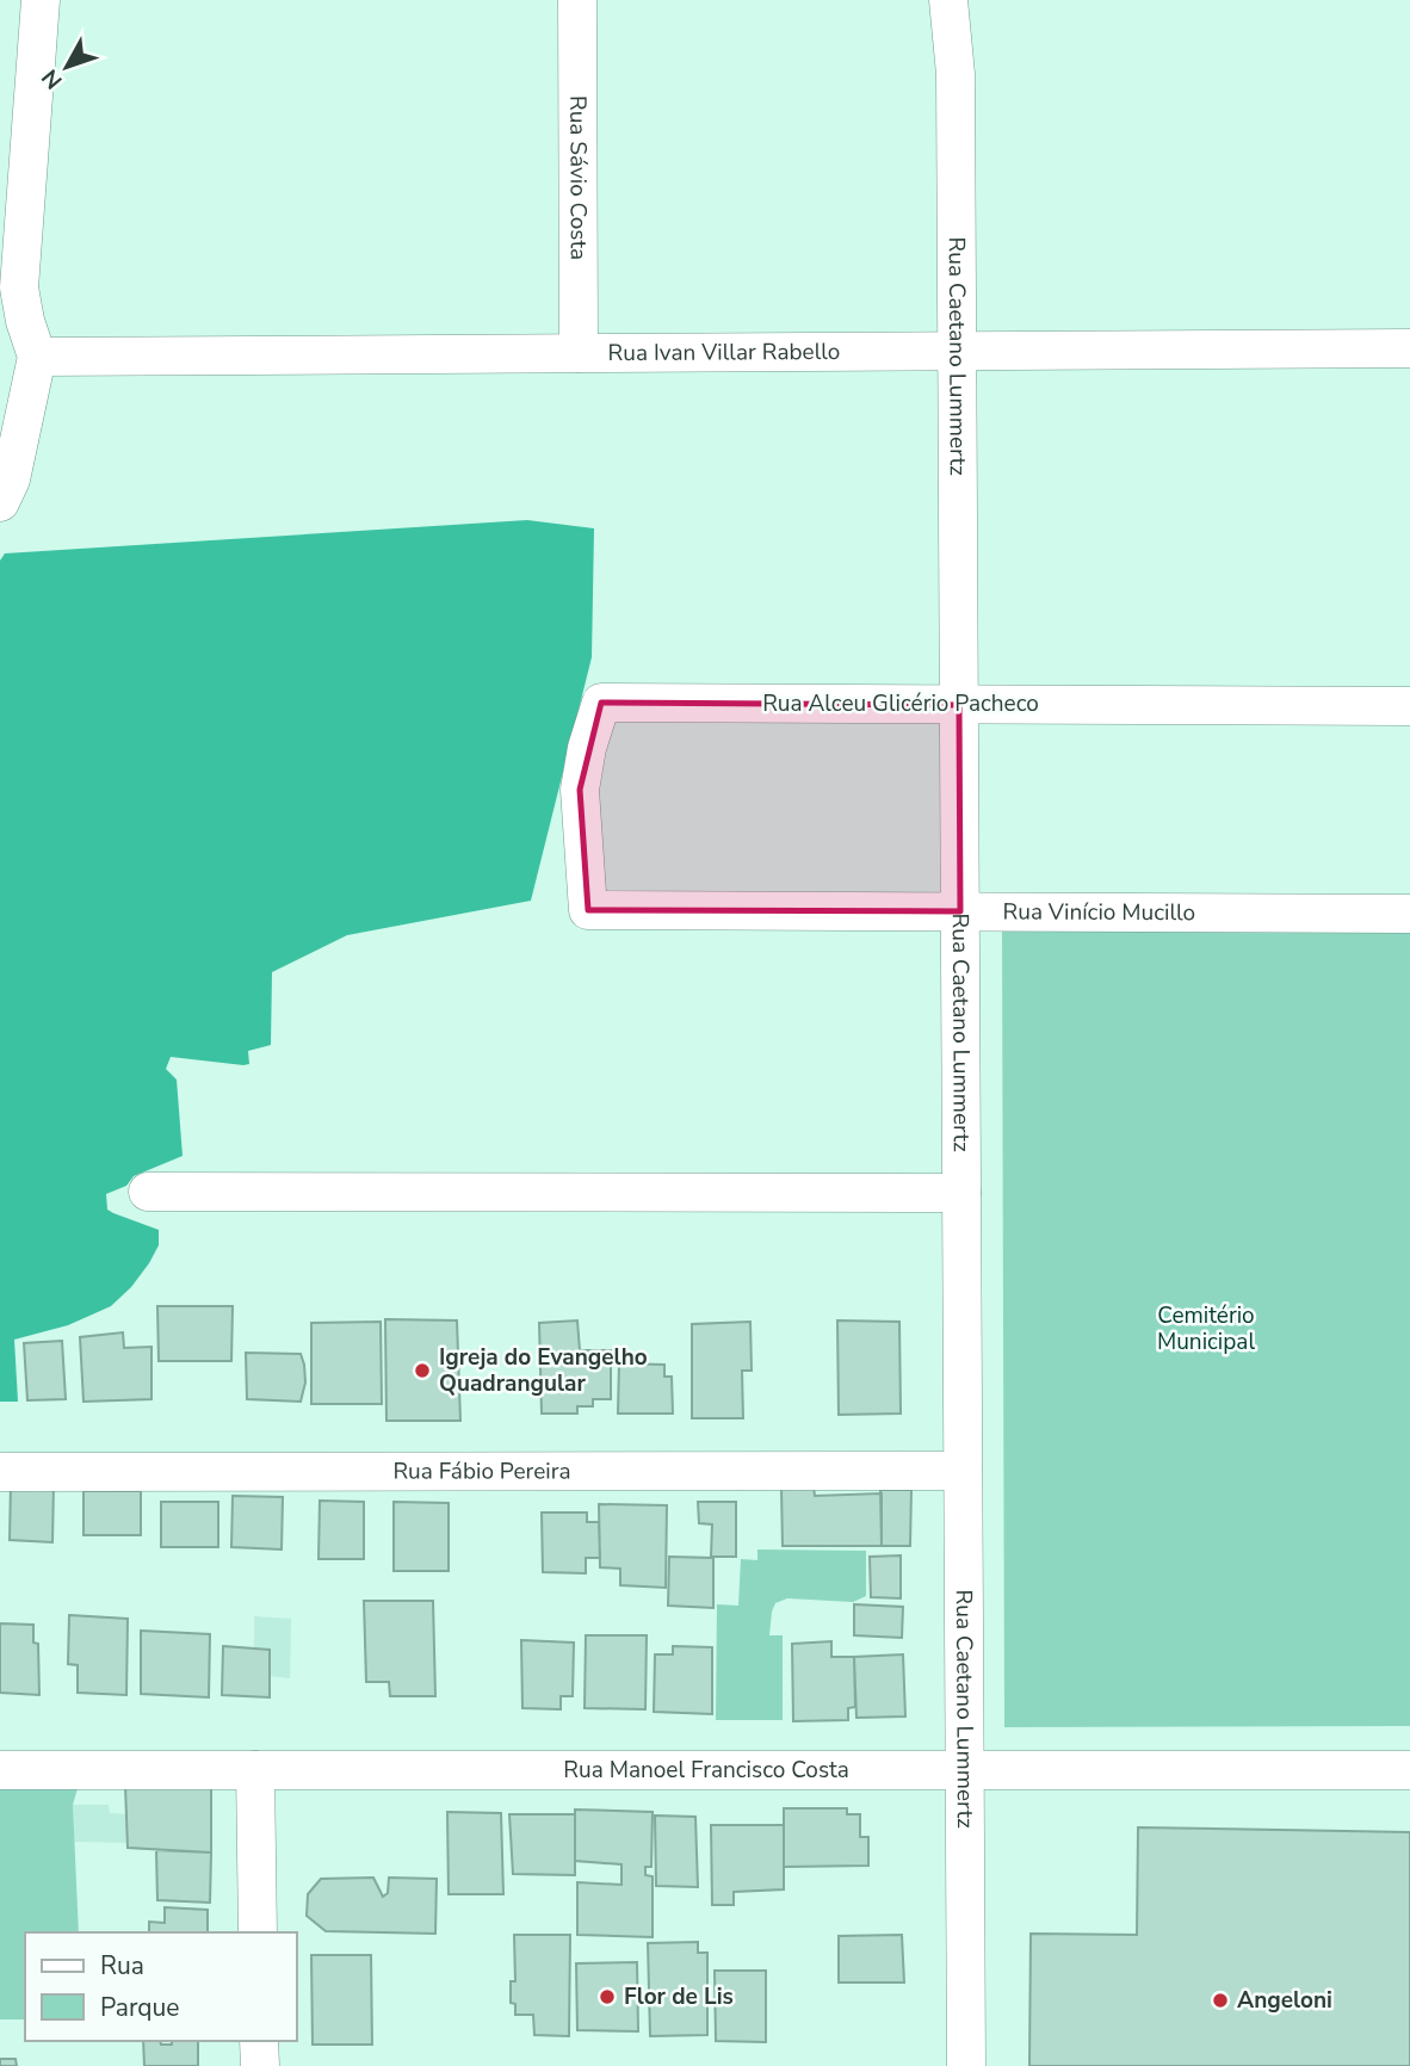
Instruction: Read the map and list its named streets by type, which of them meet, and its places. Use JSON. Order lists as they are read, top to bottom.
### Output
{
  "streets": {
    "street": [
      "Rua Sávio Costa",
      "Rua Ivan Villar Rabello",
      "Rua Caetano Lummertz",
      "Rua Alceu Glicério Pacheco",
      "Rua Vinício Mucillo",
      "Rua Fábio Pereira",
      "Rua Manoel Francisco Costa"
    ]
  },
  "crossings": [
    ["Rua Sávio Costa", "Rua Ivan Villar Rabello"],
    ["Rua Ivan Villar Rabello", "Rua Caetano Lummertz"],
    ["Rua Caetano Lummertz", "Rua Alceu Glicério Pacheco"],
    ["Rua Caetano Lummertz", "Rua Vinício Mucillo"],
    ["Rua Caetano Lummertz", "Rua Fábio Pereira"],
    ["Rua Caetano Lummertz", "Rua Manoel Francisco Costa"],
    ["Rua Alceu Glicério Pacheco", "Rua Vinício Mucillo"]
  ],
  "parks": ["Cemitério Municipal"],
  "places": ["Igreja do Evangelho Quadrangular", "Flor de Lis", "Angeloni"],
  "legend": ["Rua", "Parque"],
  "north": "bottom left"
}
